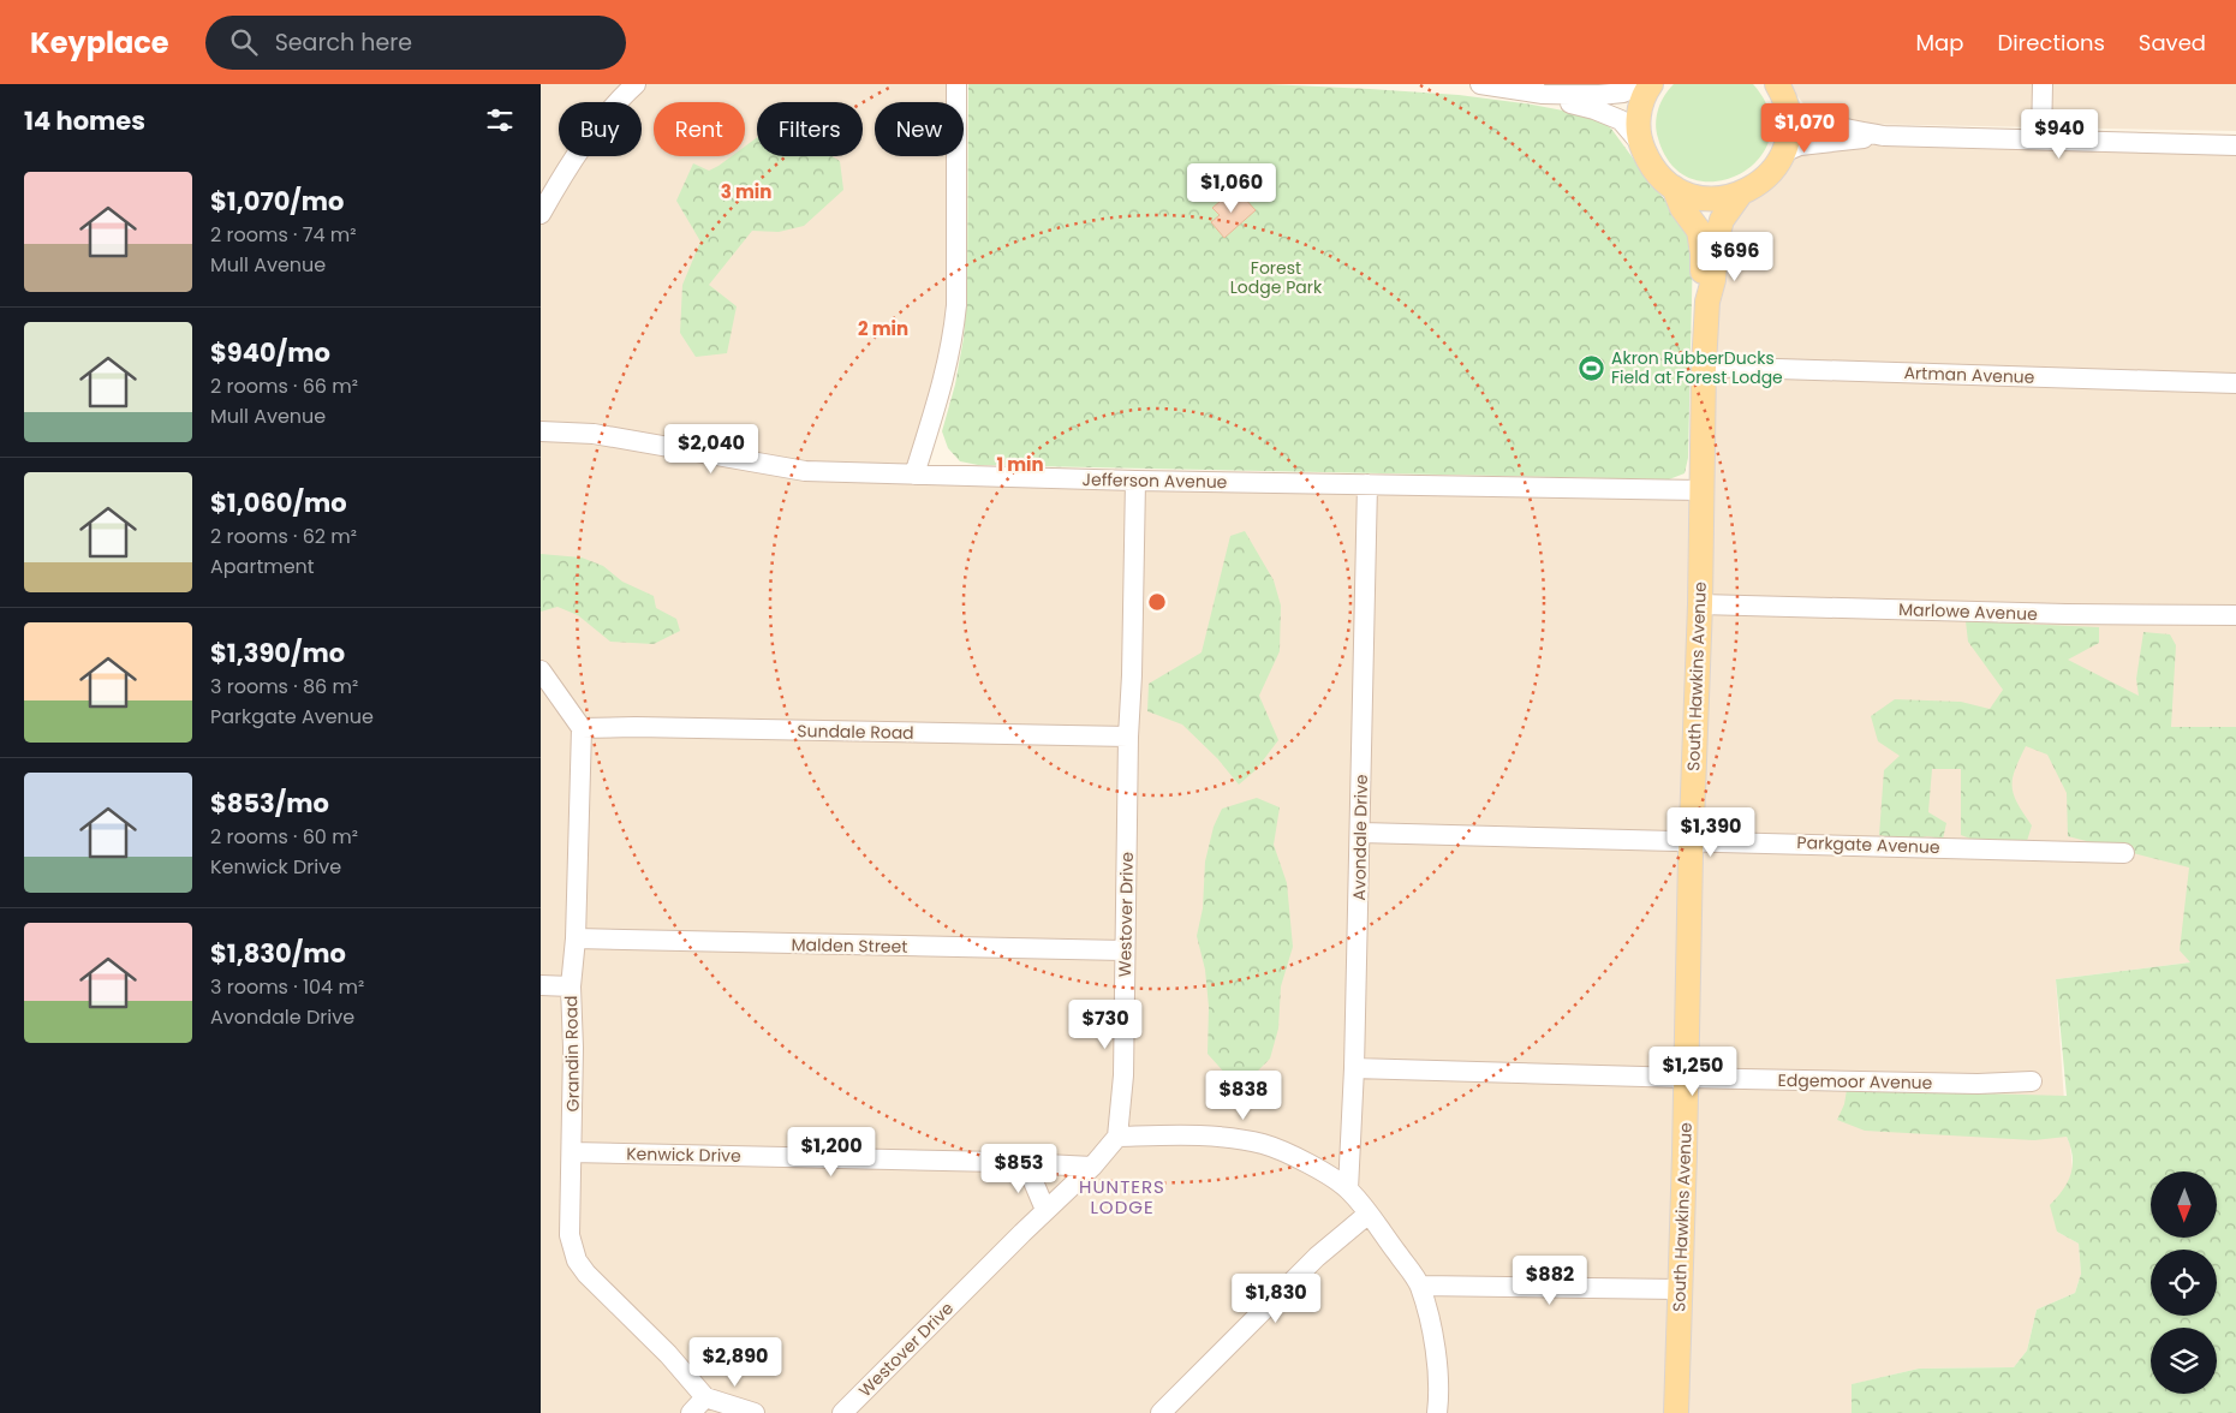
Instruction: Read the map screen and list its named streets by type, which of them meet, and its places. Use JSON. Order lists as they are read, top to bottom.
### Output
{
  "streets": {
    "main road": ["South Hawkins Avenue"],
    "street": [
      "Artman Avenue",
      "Jefferson Avenue",
      "Marlowe Avenue",
      "Sundale Road",
      "Avondale Drive",
      "Parkgate Avenue",
      "Westover Drive",
      "Malden Street",
      "Grandin Road",
      "Edgemoor Avenue",
      "Kenwick Drive"
    ]
  },
  "crossings": [
    ["Artman Avenue", "South Hawkins Avenue"],
    ["Jefferson Avenue", "South Hawkins Avenue"],
    ["Jefferson Avenue", "Avondale Drive"],
    ["Jefferson Avenue", "Westover Drive"],
    ["Marlowe Avenue", "South Hawkins Avenue"],
    ["South Hawkins Avenue", "Parkgate Avenue"],
    ["South Hawkins Avenue", "Edgemoor Avenue"],
    ["Sundale Road", "Westover Drive"],
    ["Sundale Road", "Grandin Road"],
    ["Avondale Drive", "Parkgate Avenue"],
    ["Avondale Drive", "Edgemoor Avenue"],
    ["Westover Drive", "Malden Street"],
    ["Westover Drive", "Kenwick Drive"],
    ["Malden Street", "Grandin Road"],
    ["Grandin Road", "Kenwick Drive"]
  ],
  "districts": ["HUNTERS LODGE"],
  "parks": ["Forest Lodge Park"],
  "places": {
    "sports": ["Akron RubberDucks Field at Forest Lodge"]
  },
  "north": "bottom",
  "page": {
    "header": "Keyplace",
    "search": "Search here",
    "nav": ["Map", "Directions", "Saved"],
    "heading": "14 homes",
    "chip": [
      "Buy",
      "Rent",
      "Filters",
      "New"
    ],
    "price": [
      "$1,070",
      "$940",
      "$1,060",
      "$696",
      "$2,040",
      "$1,390",
      "$730",
      "$1,250",
      "$838",
      "$1,200",
      "$853",
      "$882",
      "$1,830",
      "$2,890"
    ],
    "list": [
      {
        "name": "$1,070/mo",
        "note": "2 rooms · 74 m² · Mull Avenue"
      },
      {
        "name": "$940/mo",
        "note": "2 rooms · 66 m² · Mull Avenue"
      },
      {
        "name": "$1,060/mo",
        "note": "2 rooms · 62 m² · Apartment"
      },
      {
        "name": "$1,390/mo",
        "note": "3 rooms · 86 m² · Parkgate Avenue"
      },
      {
        "name": "$853/mo",
        "note": "2 rooms · 60 m² · Kenwick Drive"
      },
      {
        "name": "$1,830/mo",
        "note": "3 rooms · 104 m² · Avondale Drive"
      }
    ]
  },
  "rings": ["3 min", "2 min", "1 min"]
}
